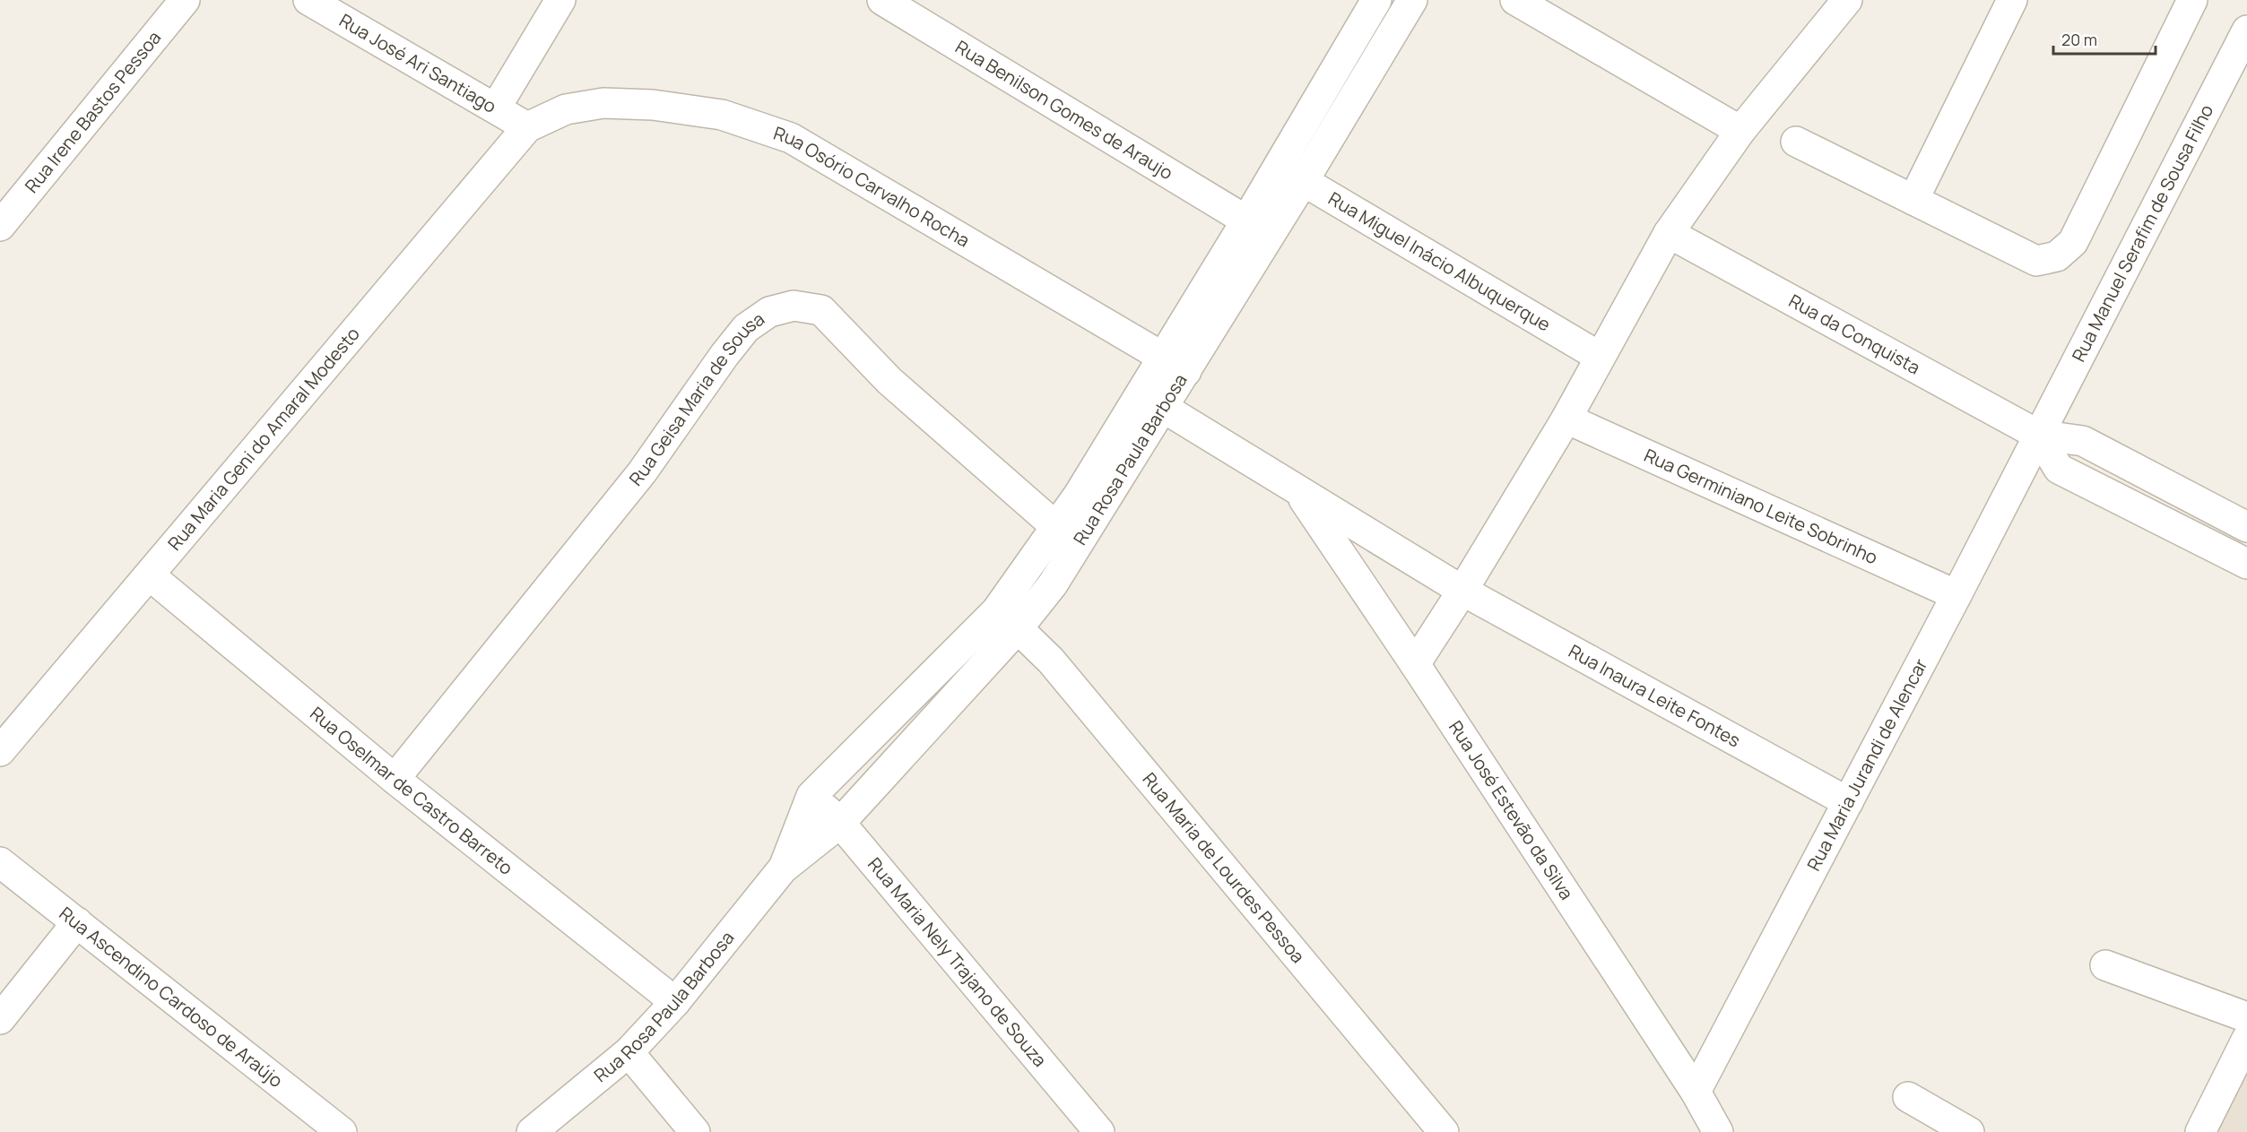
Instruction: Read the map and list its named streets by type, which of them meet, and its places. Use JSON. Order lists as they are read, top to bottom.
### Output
{
  "streets": {
    "street": [
      "Rua José Ari Santiago",
      "Rua Benilson Gomes de Araujo",
      "Rua Irene Bastos Pessoa",
      "Rua Osório Carvalho Rocha",
      "Rua Manuel Serafim de Sousa Filho",
      "Rua Miguel Inácio Albuquerque",
      "Rua da Conquista",
      "Rua Geisa Maria de Sousa",
      "Rua Maria Geni do Amaral Modesto",
      "Rua Rosa Paula Barbosa",
      "Rua Germiniano Leite Sobrinho",
      "Rua Inaura Leite Fontes",
      "Rua Maria Jurandi de Alencar",
      "Rua Oselmar de Castro Barreto",
      "Rua José Estevão da Silva",
      "Rua Maria de Lourdes Pessoa",
      "Rua Maria Nely Trajano de Souza",
      "Rua Ascendino Cardoso de Araújo"
    ]
  },
  "crossings": [
    ["Rua José Ari Santiago", "Rua Osório Carvalho Rocha"],
    ["Rua José Ari Santiago", "Rua Maria Geni do Amaral Modesto"],
    ["Rua Benilson Gomes de Araujo", "Rua Rosa Paula Barbosa"],
    ["Rua Osório Carvalho Rocha", "Rua Maria Geni do Amaral Modesto"],
    ["Rua Osório Carvalho Rocha", "Rua Rosa Paula Barbosa"],
    ["Rua Manuel Serafim de Sousa Filho", "Rua da Conquista"],
    ["Rua Manuel Serafim de Sousa Filho", "Rua Maria Jurandi de Alencar"],
    ["Rua Miguel Inácio Albuquerque", "Rua Rosa Paula Barbosa"],
    ["Rua da Conquista", "Rua Maria Jurandi de Alencar"],
    ["Rua Geisa Maria de Sousa", "Rua Rosa Paula Barbosa"],
    ["Rua Geisa Maria de Sousa", "Rua Oselmar de Castro Barreto"],
    ["Rua Maria Geni do Amaral Modesto", "Rua Oselmar de Castro Barreto"],
    ["Rua Rosa Paula Barbosa", "Rua Inaura Leite Fontes"],
    ["Rua Rosa Paula Barbosa", "Rua Oselmar de Castro Barreto"],
    ["Rua Rosa Paula Barbosa", "Rua Maria de Lourdes Pessoa"],
    ["Rua Rosa Paula Barbosa", "Rua Maria Nely Trajano de Souza"],
    ["Rua Germiniano Leite Sobrinho", "Rua Maria Jurandi de Alencar"],
    ["Rua Inaura Leite Fontes", "Rua Maria Jurandi de Alencar"],
    ["Rua Inaura Leite Fontes", "Rua José Estevão da Silva"],
    ["Rua Maria Jurandi de Alencar", "Rua José Estevão da Silva"]
  ],
  "scale_bar": "20 m"
}
